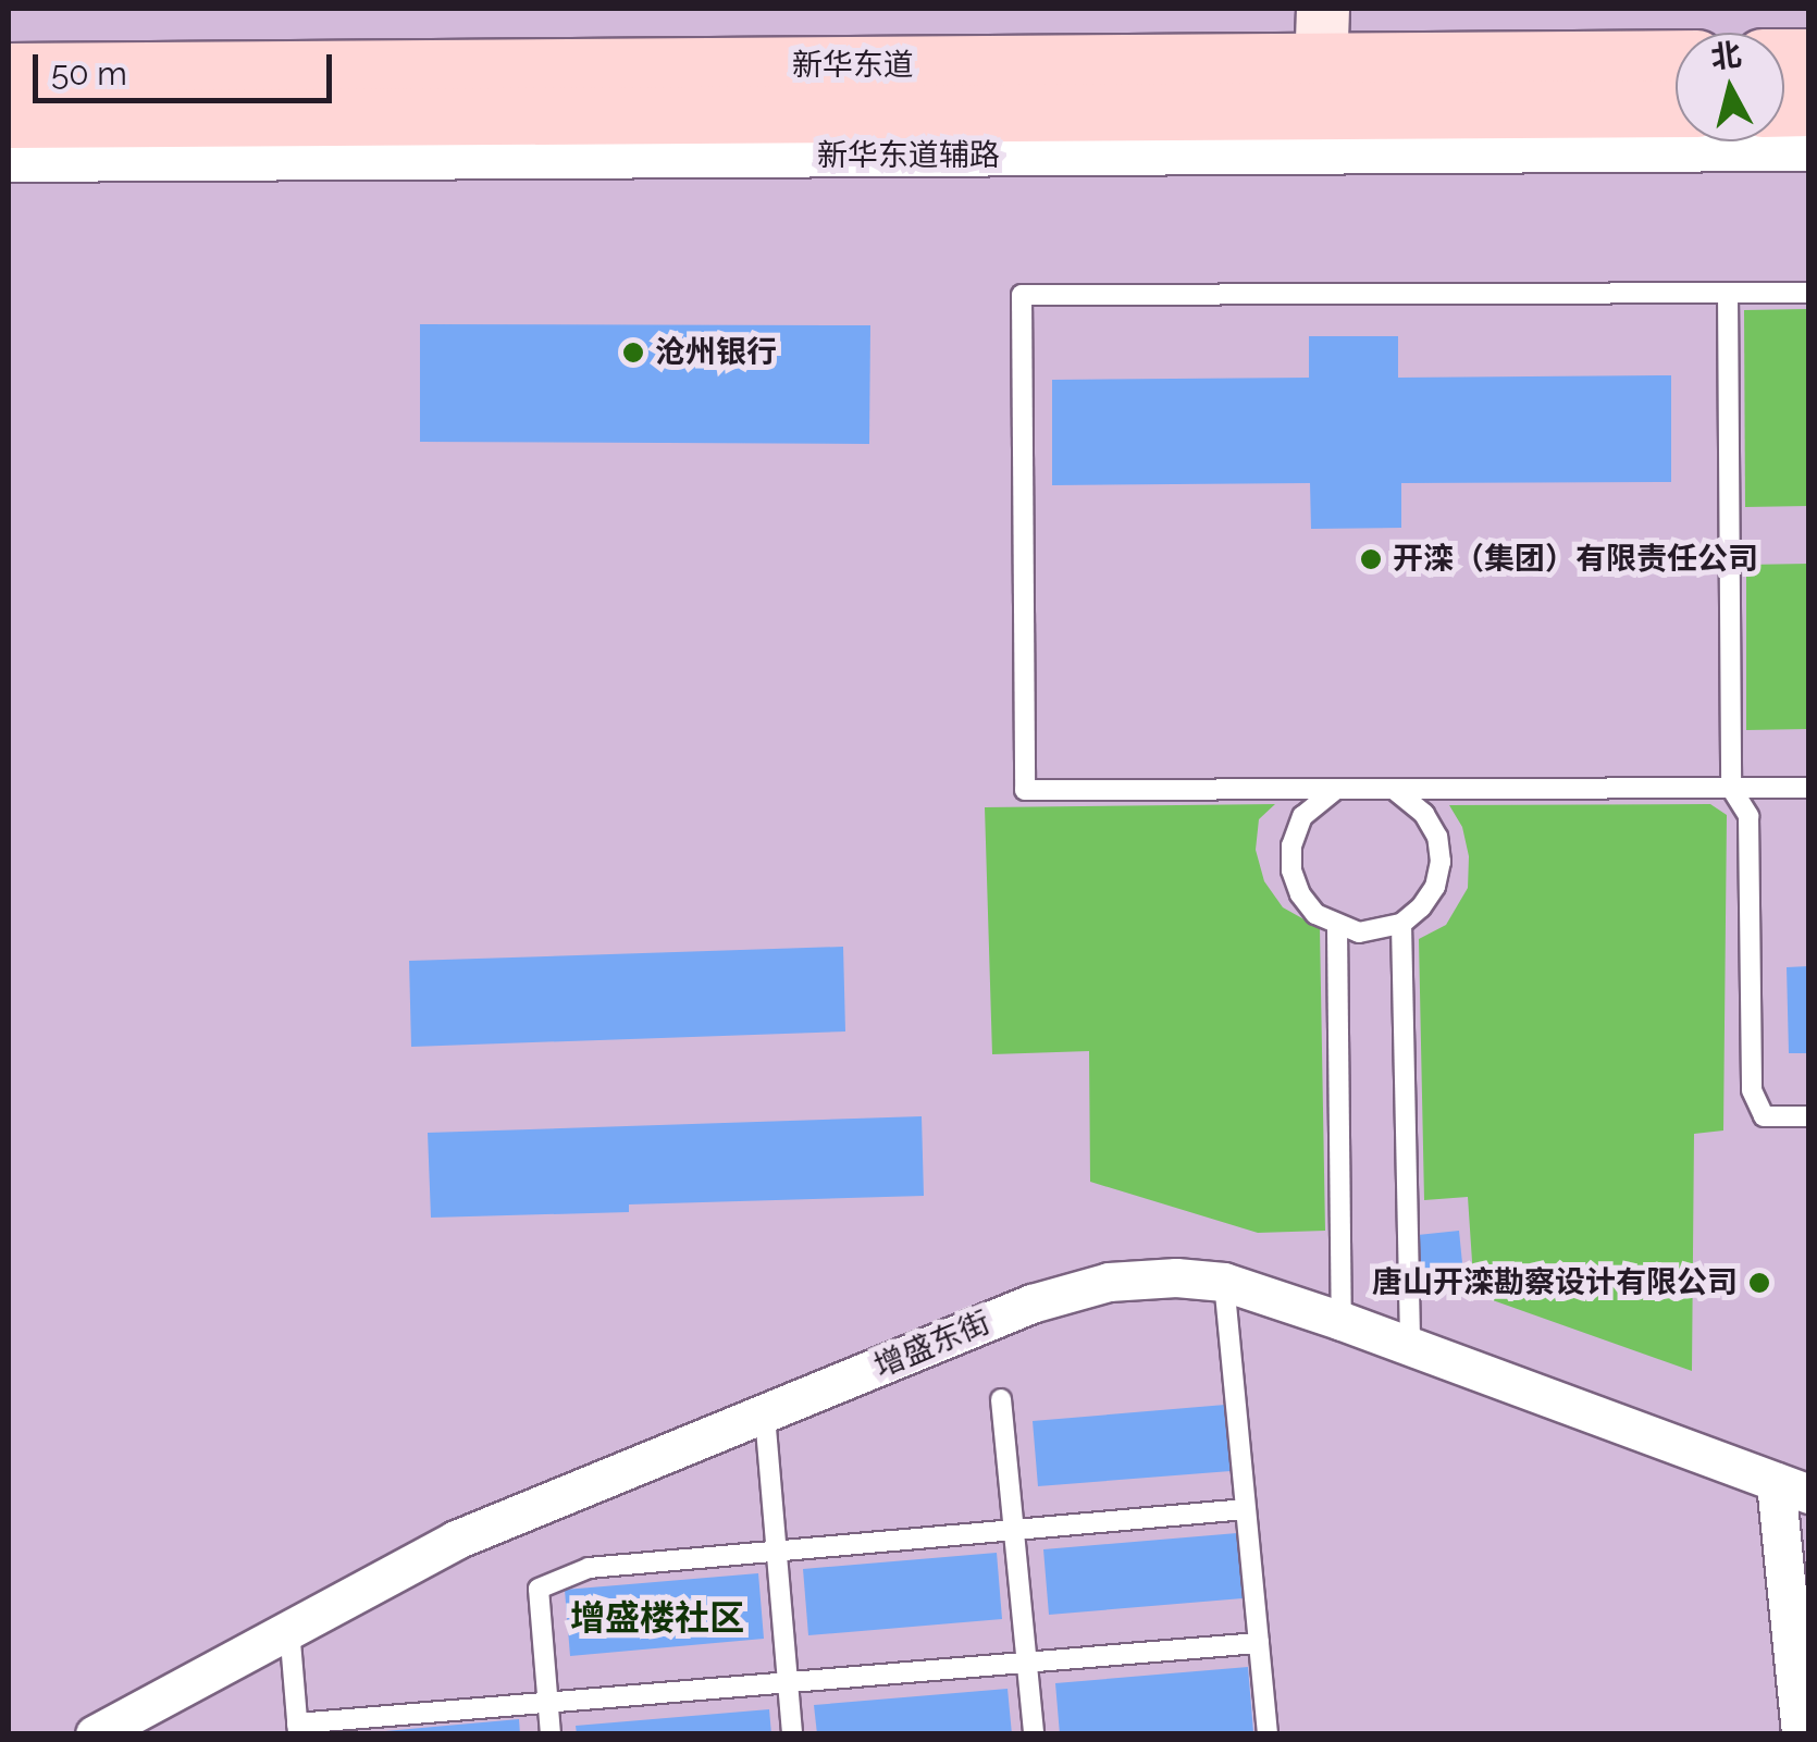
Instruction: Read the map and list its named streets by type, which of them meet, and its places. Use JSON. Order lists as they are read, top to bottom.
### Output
{
  "streets": {
    "main road": ["新华东道"],
    "street": ["新华东道辅路", "增盛东街"]
  },
  "crossings": [
    ["新华东道", "新华东道辅路"]
  ],
  "districts": ["增盛楼社区"],
  "places": ["沧州银行", "开滦（集团）有限责任公司", "唐山开滦勘察设计有限公司"],
  "scale_bar": "50 m",
  "north": "top"
}
